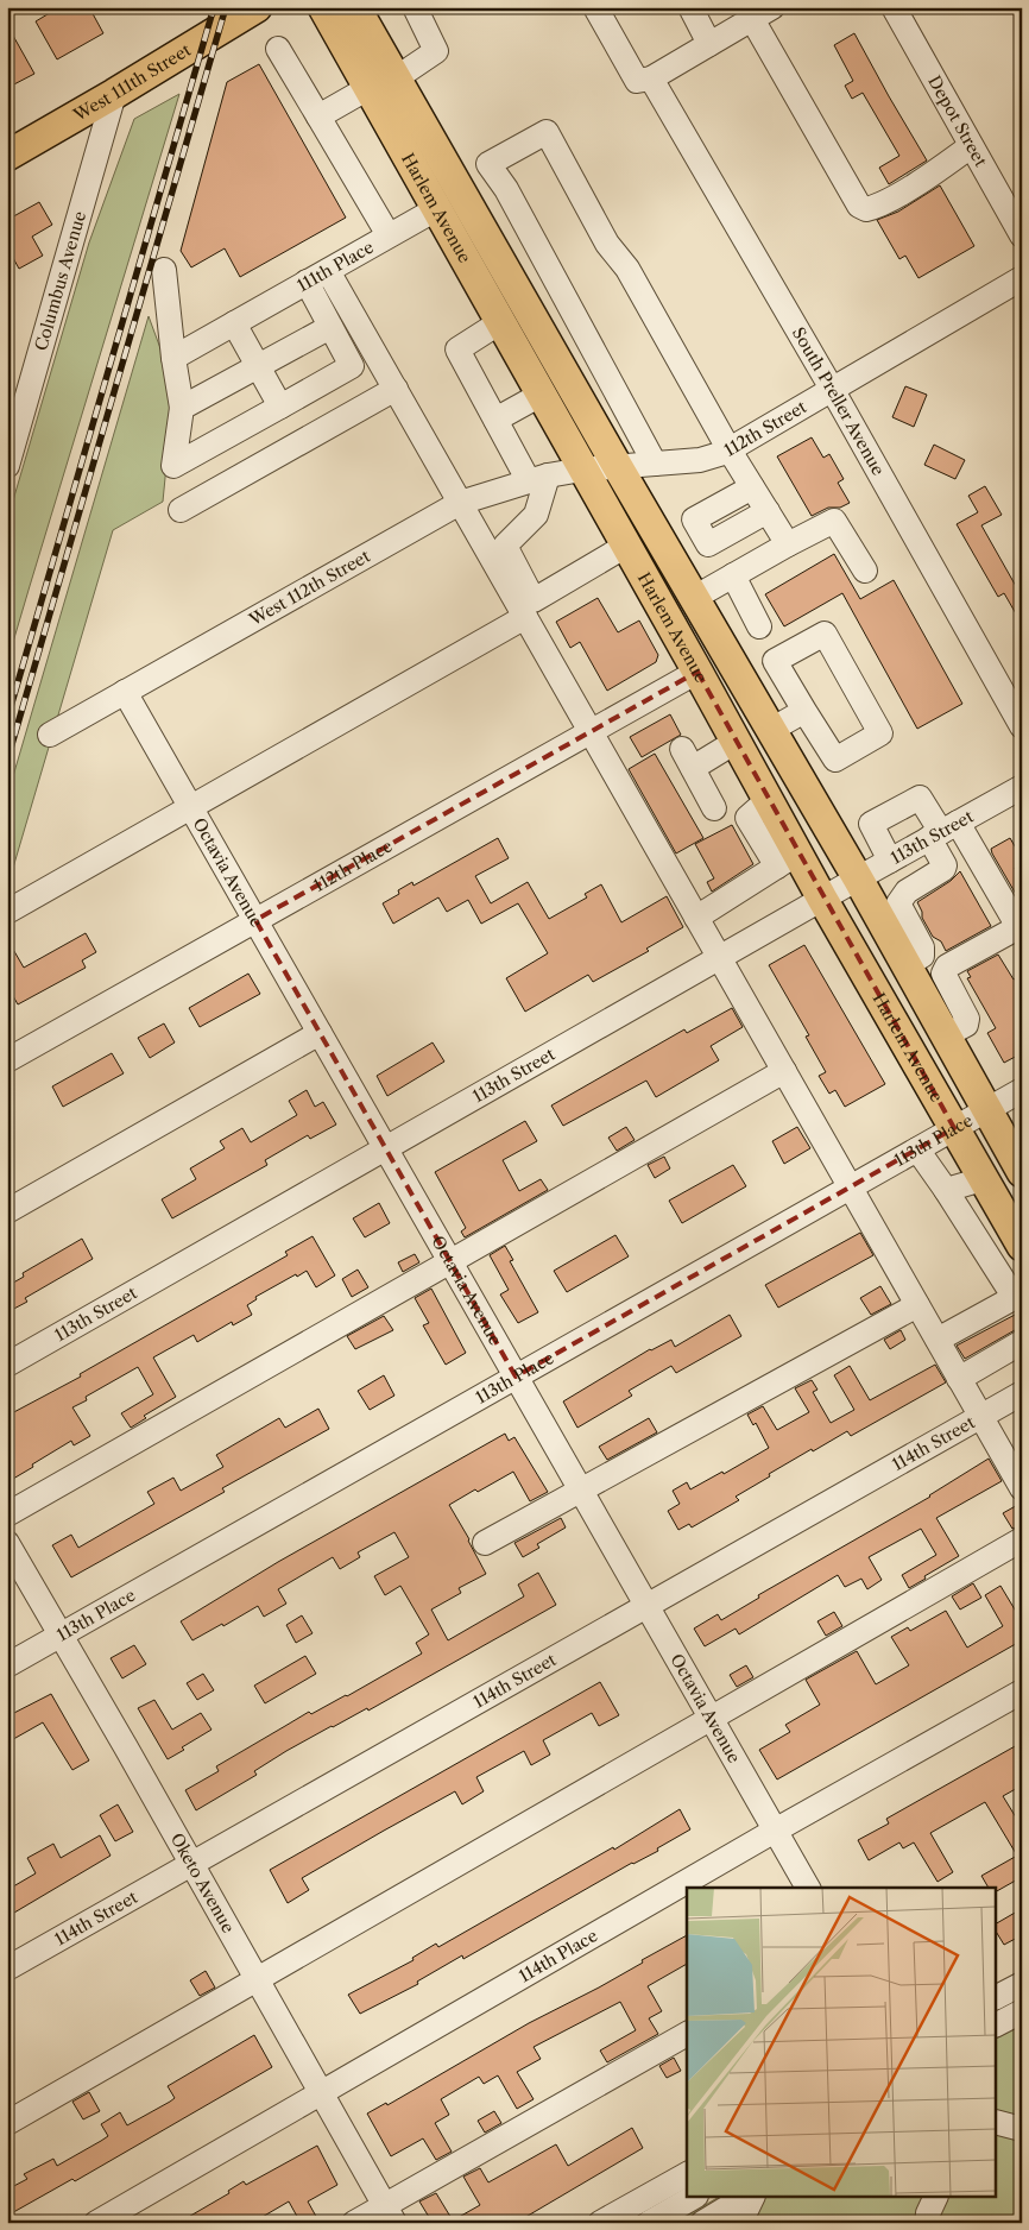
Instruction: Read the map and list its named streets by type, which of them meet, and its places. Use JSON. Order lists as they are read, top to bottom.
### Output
{
  "streets": {
    "main road": ["West 111th Street", "Harlem Avenue"],
    "street": [
      "Depot Street",
      "111th Place",
      "Columbus Avenue",
      "South Preller Avenue",
      "112th Street",
      "West 112th Street",
      "113th Street",
      "112th Place",
      "Octavia Avenue",
      "113th Place",
      "114th Street",
      "Oketo Avenue",
      "114th Place"
    ]
  },
  "crossings": [
    ["West 111th Street", "Columbus Avenue"],
    ["Harlem Avenue", "111th Place"],
    ["Harlem Avenue", "112th Street"],
    ["Harlem Avenue", "West 112th Street"],
    ["Harlem Avenue", "113th Street"],
    ["Harlem Avenue", "112th Place"],
    ["Harlem Avenue", "113th Place"],
    ["South Preller Avenue", "112th Street"],
    ["112th Street", "West 112th Street"],
    ["West 112th Street", "Octavia Avenue"],
    ["113th Street", "Octavia Avenue"],
    ["112th Place", "Octavia Avenue"],
    ["Octavia Avenue", "113th Place"],
    ["Octavia Avenue", "114th Street"],
    ["Octavia Avenue", "114th Place"],
    ["113th Place", "Oketo Avenue"],
    ["114th Street", "Oketo Avenue"],
    ["Oketo Avenue", "114th Place"]
  ]
}
